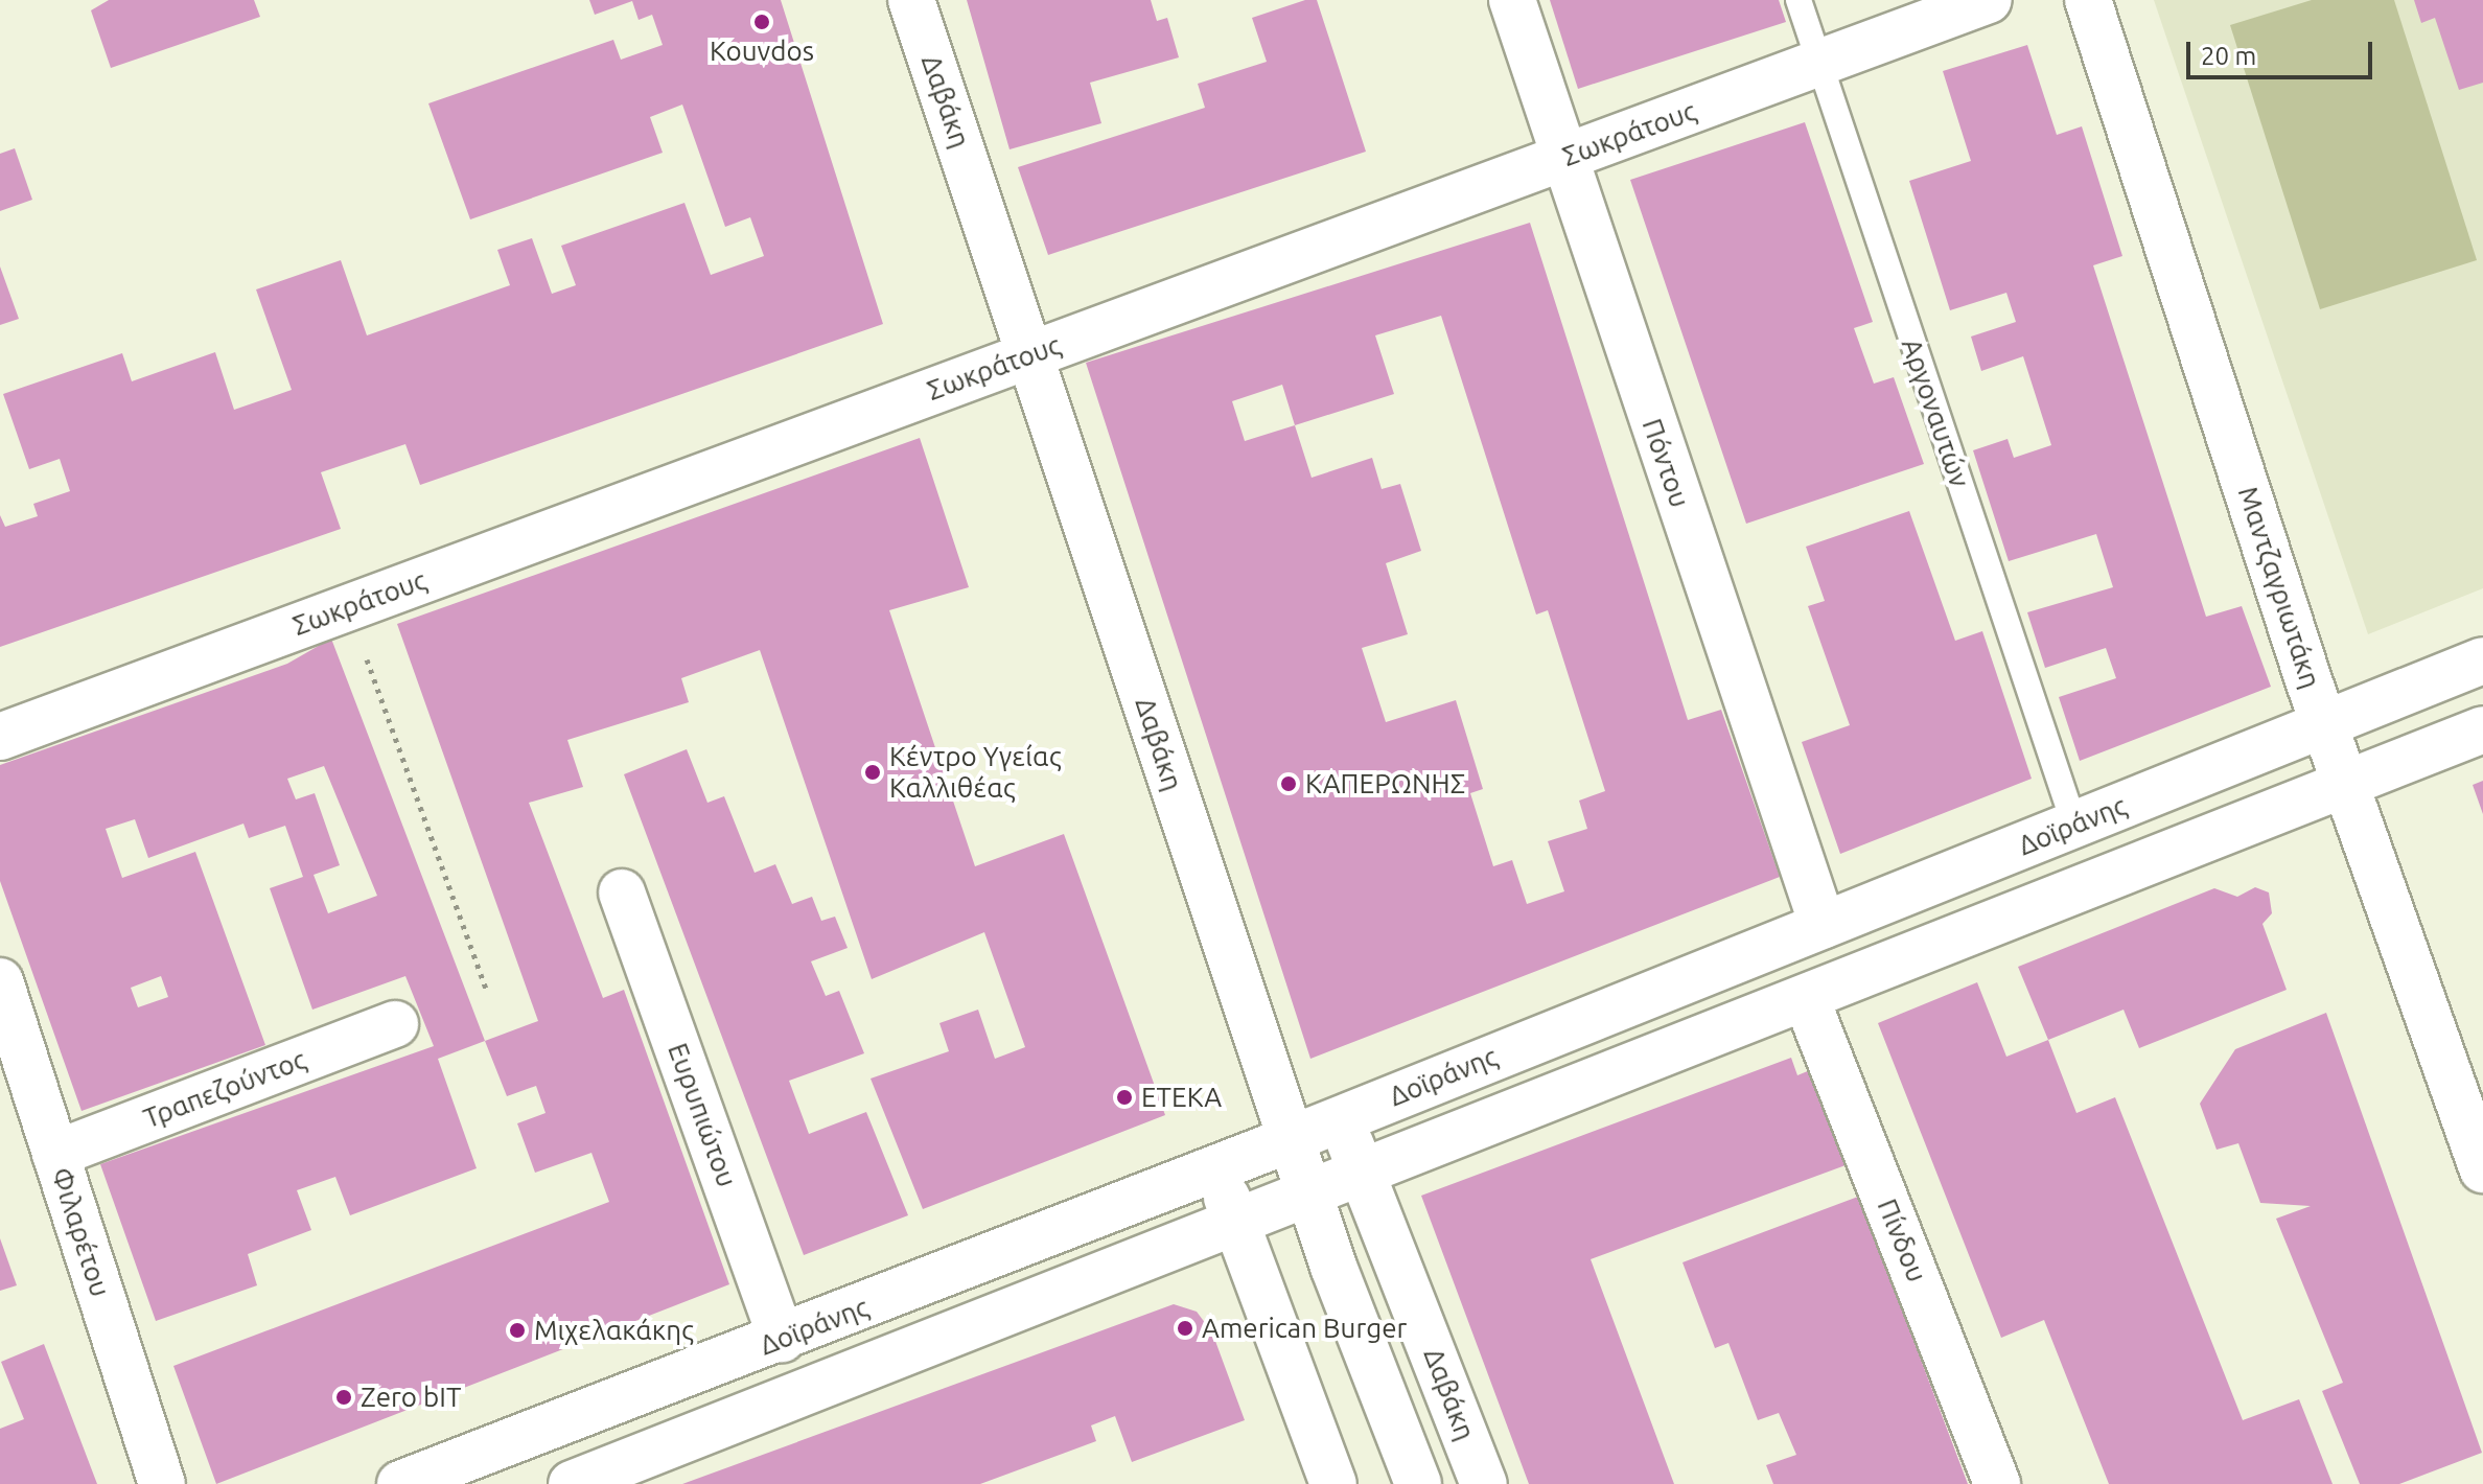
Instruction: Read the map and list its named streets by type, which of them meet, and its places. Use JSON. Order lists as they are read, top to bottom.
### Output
{
  "streets": {
    "street": [
      "Δαβάκη",
      "Σωκράτους",
      "Πόντου",
      "Μαντζαγριωτάκη",
      "Δοϊράνης",
      "Τραπεζούντος",
      "Ευρυπιώτου",
      "Φιλαρέτου",
      "Πίνδου"
    ],
    "lane": ["Αργοναυτών"]
  },
  "crossings": [
    ["Δαβάκη", "Σωκράτους"],
    ["Δαβάκη", "Δοϊράνης"],
    ["Σωκράτους", "Αργοναυτών"],
    ["Σωκράτους", "Πόντου"],
    ["Αργοναυτών", "Δοϊράνης"],
    ["Πόντου", "Δοϊράνης"],
    ["Μαντζαγριωτάκη", "Δοϊράνης"],
    ["Δοϊράνης", "Ευρυπιώτου"],
    ["Τραπεζούντος", "Φιλαρέτου"]
  ],
  "places": [
    "Kouvdos",
    "Κέντρο Υγείας Καλλιθέας",
    "ΚΑΠΕΡΩΝΗΣ",
    "ΕΤΕΚΑ",
    "American Burger",
    "Μιχελακάκης",
    "Zero bIT"
  ],
  "scale_bar": "20 m"
}
